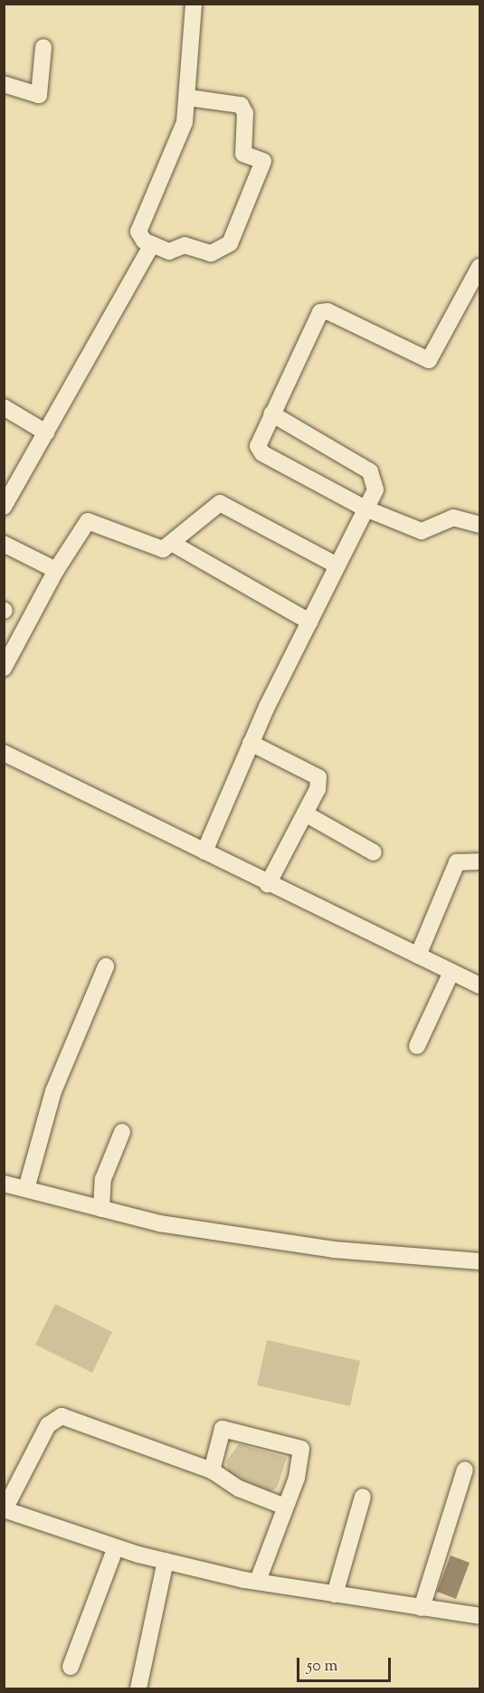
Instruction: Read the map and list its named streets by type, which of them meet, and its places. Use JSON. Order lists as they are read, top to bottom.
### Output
{
  "scale_bar": "50 m"
}
